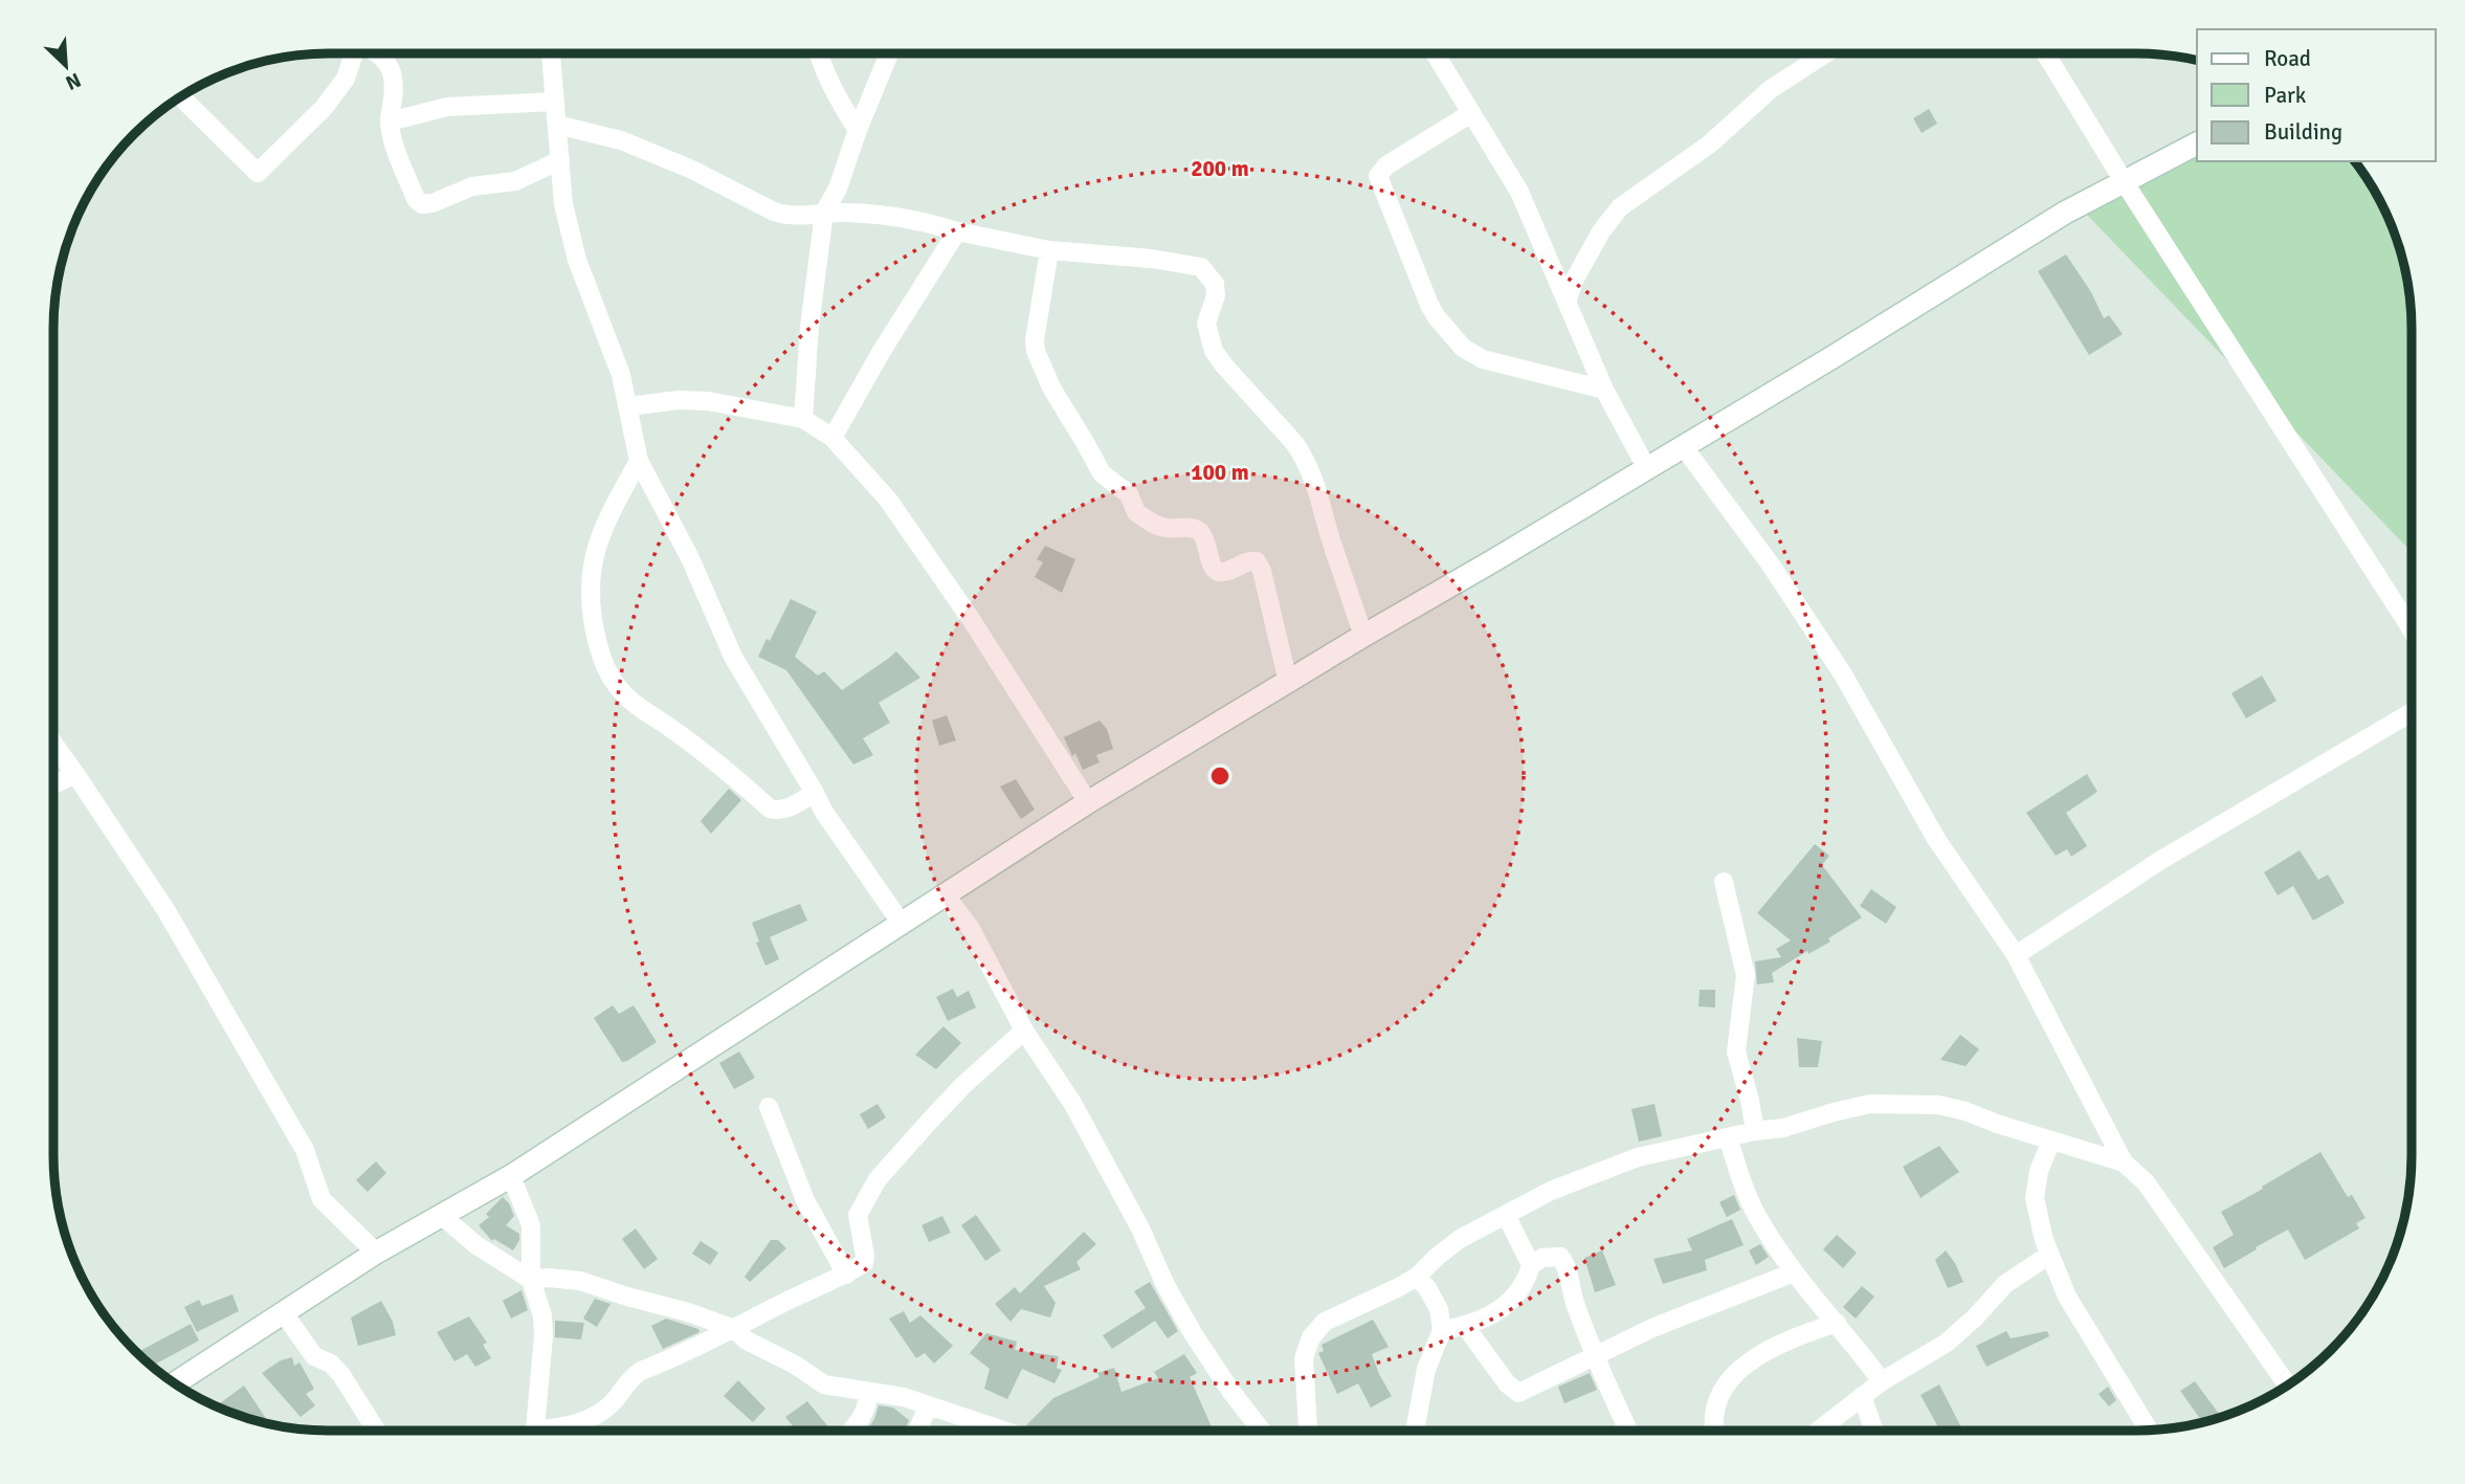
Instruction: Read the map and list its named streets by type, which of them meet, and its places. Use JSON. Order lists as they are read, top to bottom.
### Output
{
  "legend": ["Road", "Park", "Building"],
  "north": "bottom right",
  "rings": ["200 m", "100 m"]
}
